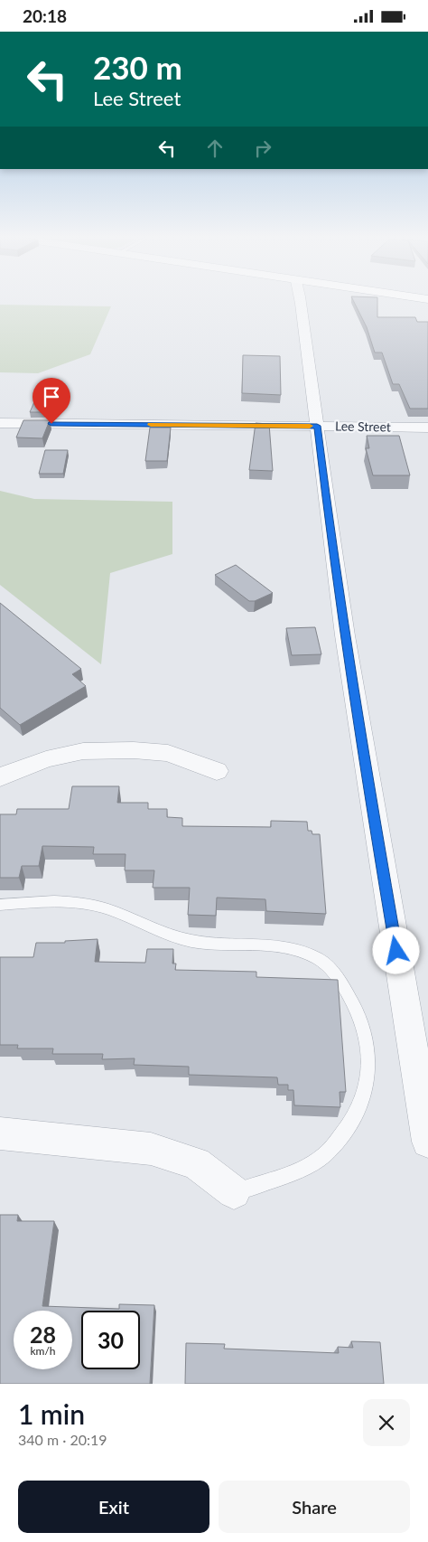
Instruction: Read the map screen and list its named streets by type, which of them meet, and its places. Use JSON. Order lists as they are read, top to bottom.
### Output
{
  "streets": {
    "street": ["Lee Street"]
  },
  "page": {
    "status": "20:18",
    "turn": ["230 m", "Lee Street"],
    "speed": "28 km/h",
    "limit": "30",
    "heading": ["1 min", "340 m · 20:19"],
    "buttons": ["Exit", "Share"]
  }
}
